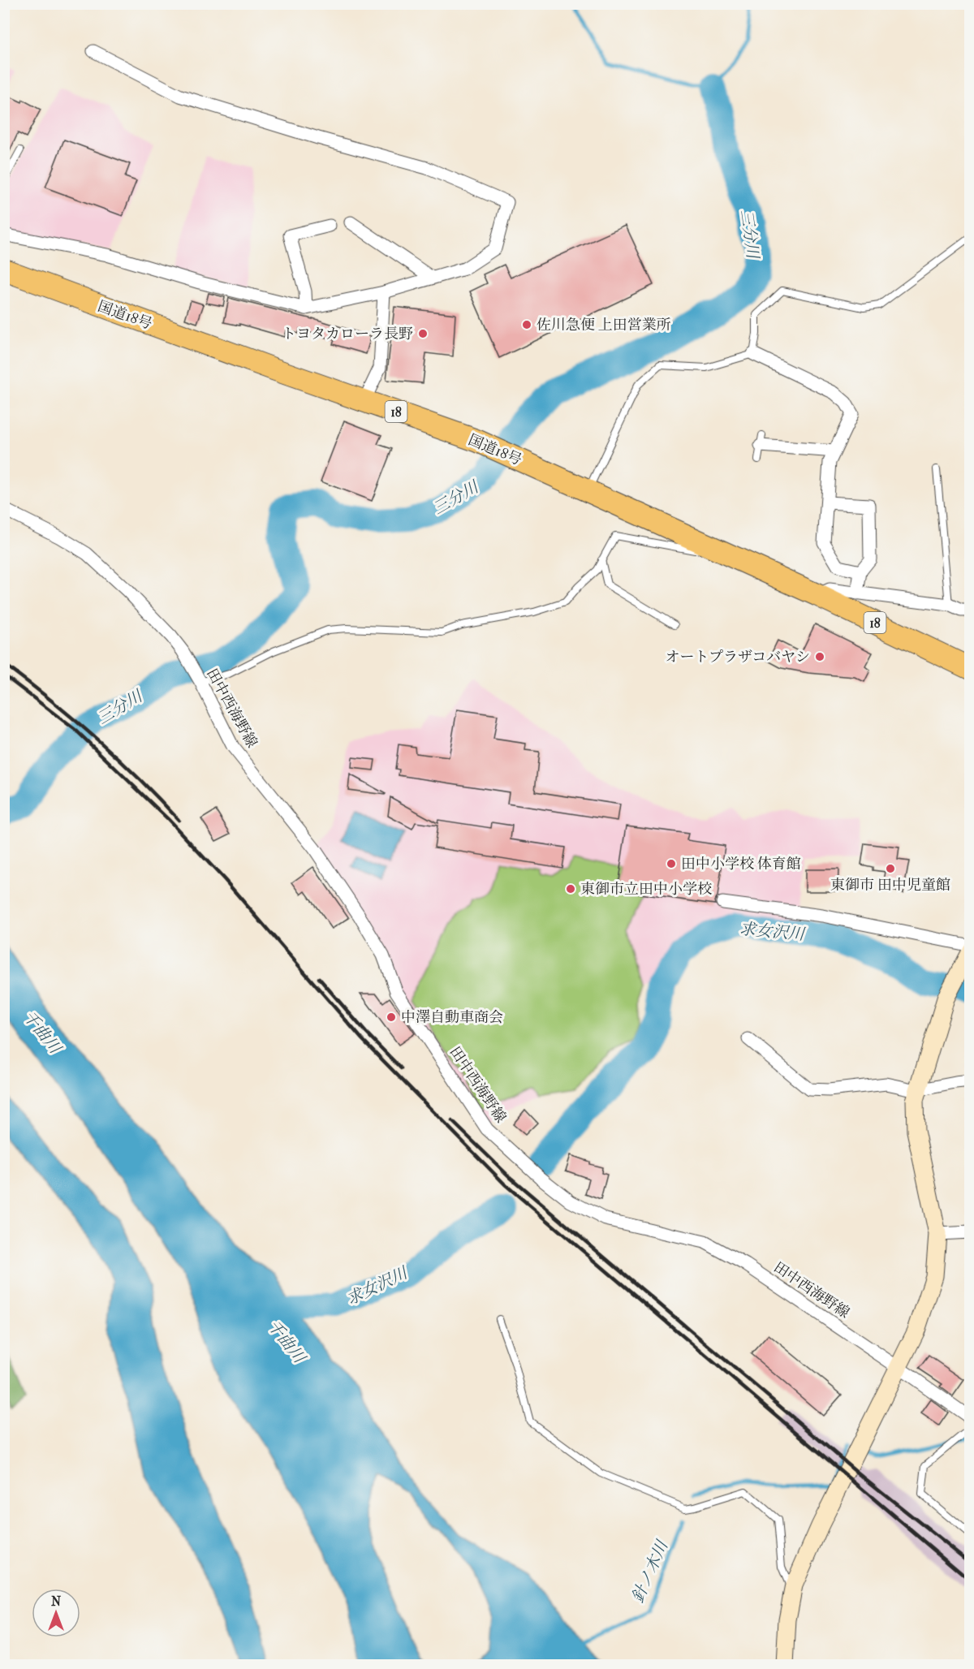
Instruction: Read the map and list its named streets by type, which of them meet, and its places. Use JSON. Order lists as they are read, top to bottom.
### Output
{
  "streets": {
    "highway": ["国道18号", "18"],
    "street": ["田中西海野線"]
  },
  "water": [
    "三分川",
    "求女沢川",
    "千曲川",
    "針ノ木川"
  ],
  "places": [
    "佐川急便 上田営業所",
    "トヨタカローラ長野",
    "オートプラザコバヤシ",
    "田中小学校 体育館",
    "東御市 田中児童館",
    "東御市立田中小学校",
    "中澤自動車商会"
  ],
  "north": "top"
}
